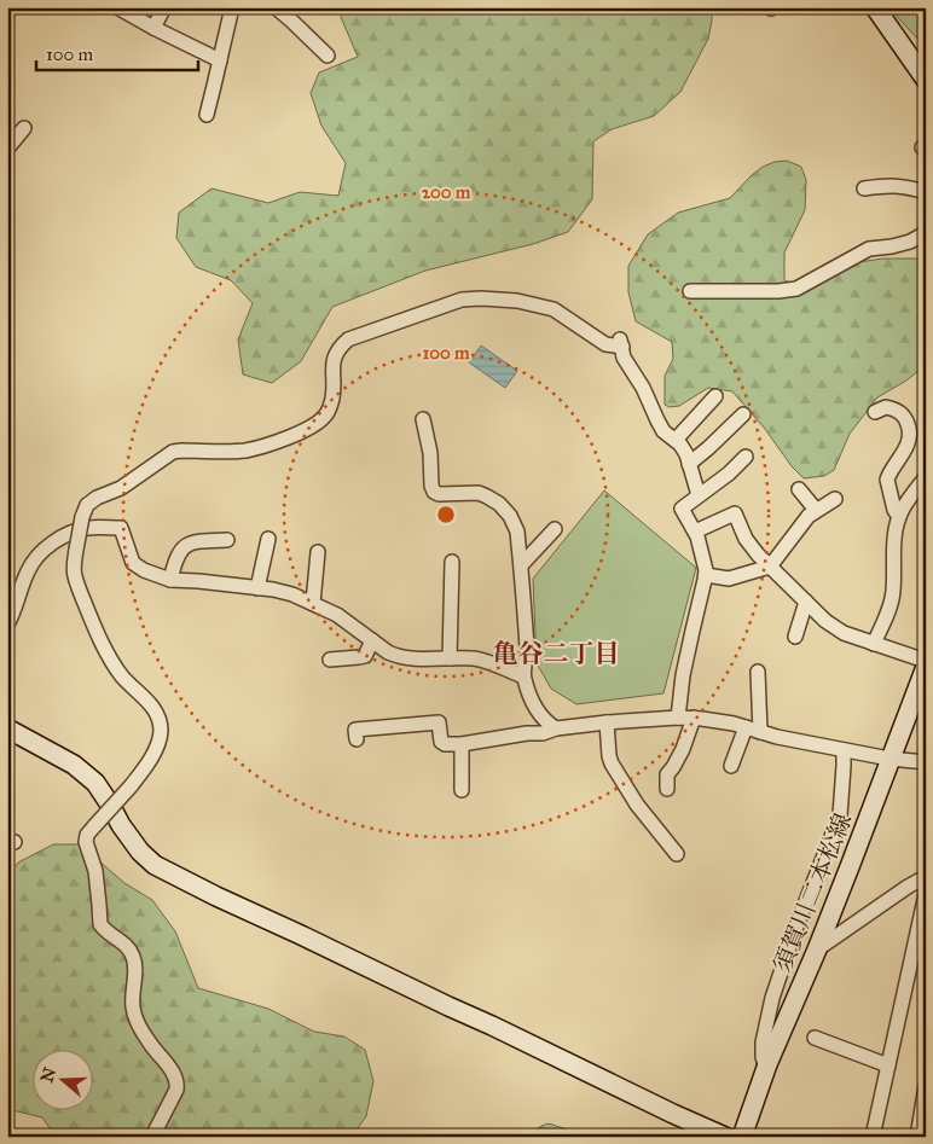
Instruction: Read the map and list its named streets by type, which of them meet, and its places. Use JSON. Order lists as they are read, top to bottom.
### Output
{
  "streets": {
    "street": ["須賀川二本松線"]
  },
  "districts": ["亀谷二丁目"],
  "scale_bar": "100 m",
  "north": "left",
  "rings": ["200 m", "100 m"]
}
